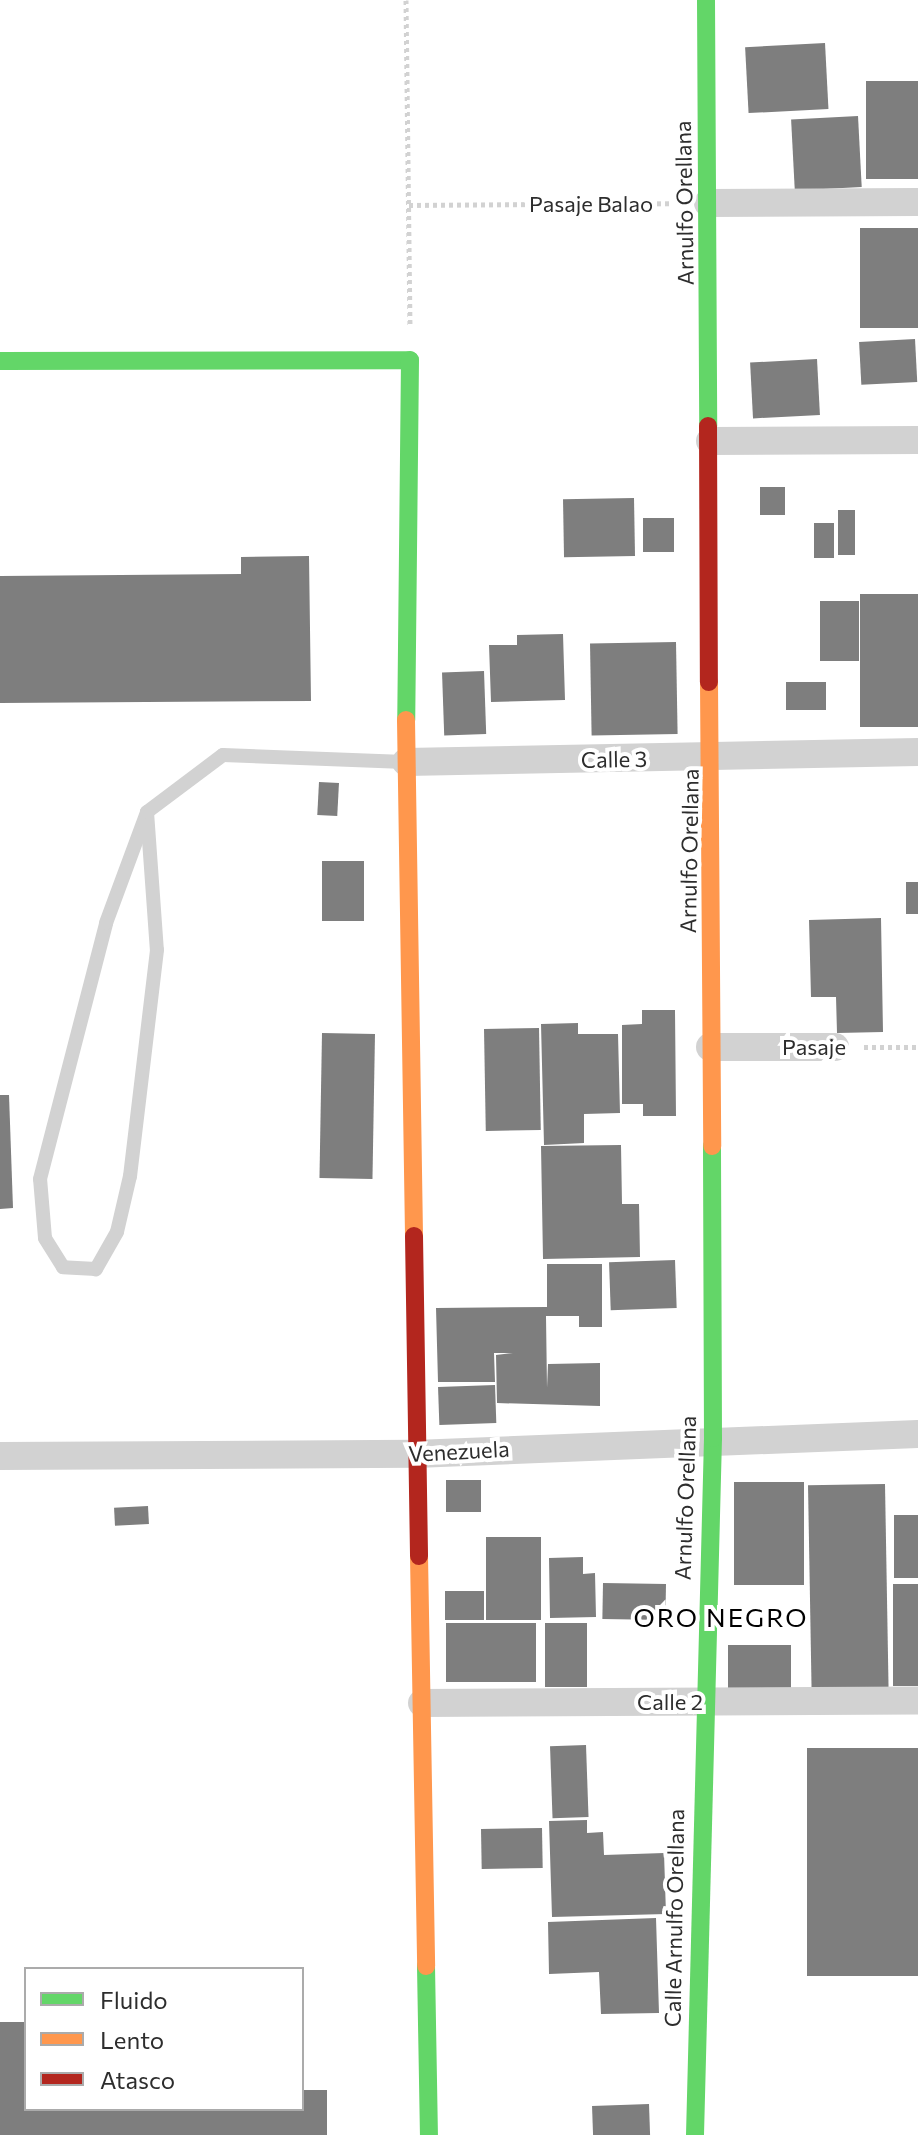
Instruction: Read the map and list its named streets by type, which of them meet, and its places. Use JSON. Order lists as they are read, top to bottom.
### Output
{
  "streets": {
    "street": [
      "Arnulfo Orellana",
      "Calle 3",
      "Pasaje",
      "Venezuela",
      "Calle 2",
      "Calle Arnulfo Orellana"
    ],
    "path": ["Pasaje Balao"]
  },
  "crossings": [
    ["Arnulfo Orellana", "Pasaje Balao"],
    ["Arnulfo Orellana", "Calle 3"],
    ["Arnulfo Orellana", "Pasaje"],
    ["Arnulfo Orellana", "Venezuela"],
    ["Arnulfo Orellana", "Calle 2"],
    ["Arnulfo Orellana", "Calle Arnulfo Orellana"],
    ["Calle 2", "Calle Arnulfo Orellana"]
  ],
  "districts": ["ORO NEGRO"],
  "legend": ["Fluido", "Lento", "Atasco"]
}
